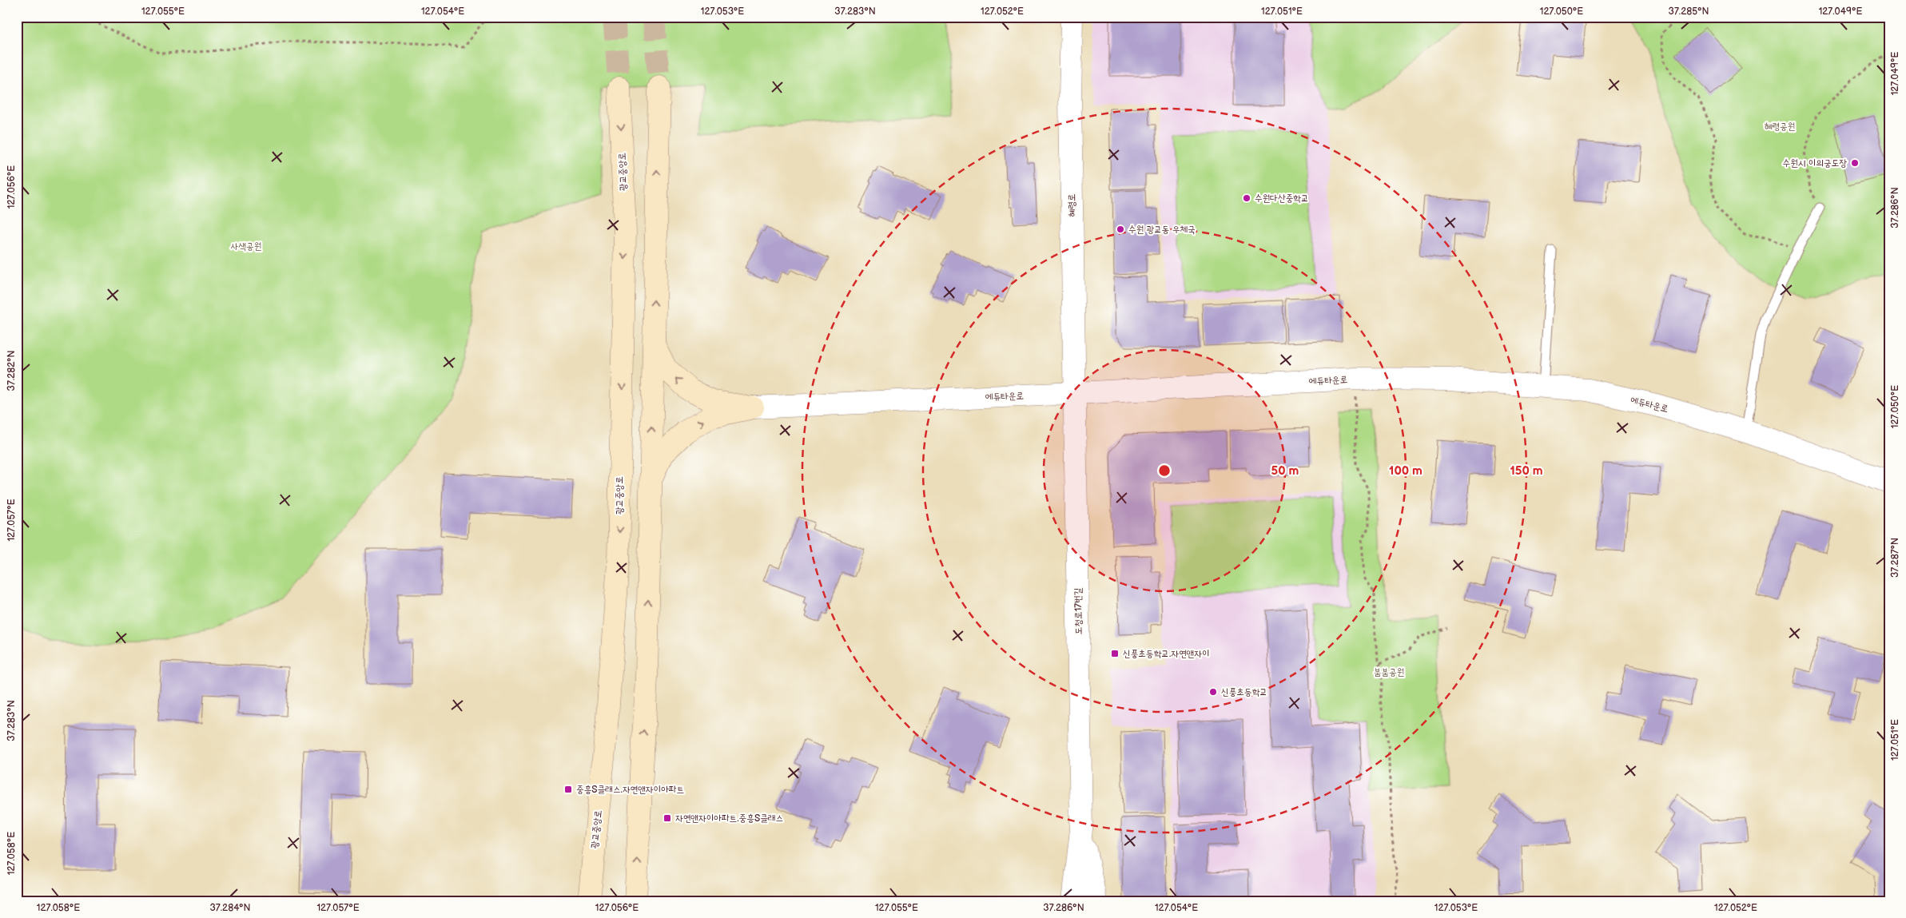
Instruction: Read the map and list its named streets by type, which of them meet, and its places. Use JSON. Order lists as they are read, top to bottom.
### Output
{
  "streets": {
    "main road": ["광교중앙로"],
    "street": ["혜령로", "에듀타운로", "도청로17번길"]
  },
  "crossings": [
    ["혜령로", "에듀타운로"],
    ["혜령로", "도청로17번길"],
    ["에듀타운로", "도청로17번길"]
  ],
  "parks": ["혜령공원", "사색공원", "붐붐공원"],
  "places": {
    "other": [
      "수원시 이의궁도장",
      "수원다산중학교",
      "수원 광교동 우체국",
      "신풍초등학교"
    ],
    "transit": ["신풍초등학교.자연앤자이", "중흥S클래스.자연앤자이아파트", "자연앤자이아파트.중흥S클래스"]
  },
  "coordinates": [
    "127.055°E",
    "127.054°E",
    "127.053°E",
    "37.283°N",
    "127.052°E",
    "127.051°E",
    "127.050°E",
    "37.285°N",
    "127.049°E",
    "127.056°E",
    "37.286°N",
    "37.282°N",
    "127.057°E",
    "37.287°N",
    "127.058°E",
    "37.284°N"
  ],
  "rings": ["50 m", "100 m", "150 m"]
}
